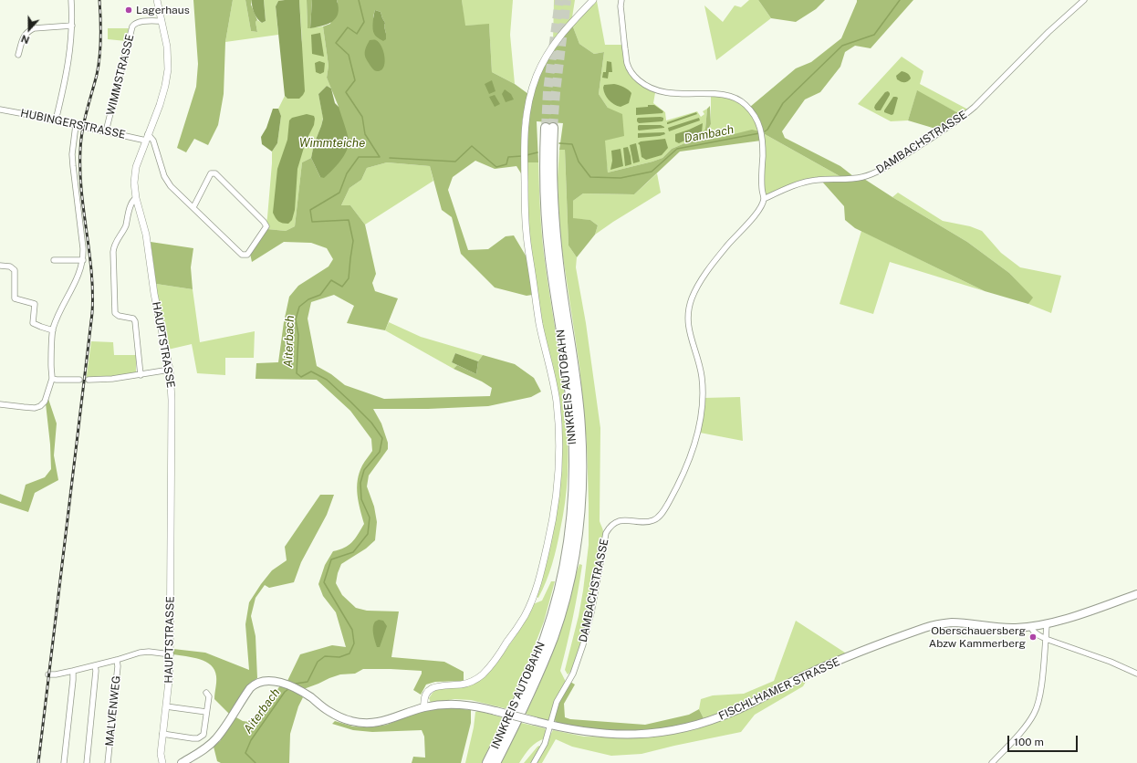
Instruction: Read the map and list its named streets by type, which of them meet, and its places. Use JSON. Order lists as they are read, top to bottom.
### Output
{
  "streets": {
    "highway": ["INNKREIS AUTOBAHN"],
    "main road": ["FISCHLHAMER STRASSE"],
    "street": [
      "WIMMSTRASSE",
      "HUBINGERSTRASSE",
      "DAMBACHSTRASSE",
      "HAUPTSTRASSE",
      "MALVENWEG"
    ]
  },
  "crossings": [
    ["WIMMSTRASSE", "HUBINGERSTRASSE"],
    ["WIMMSTRASSE", "HAUPTSTRASSE"],
    ["HUBINGERSTRASSE", "HAUPTSTRASSE"],
    ["DAMBACHSTRASSE", "FISCHLHAMER STRASSE"]
  ],
  "water": ["Dambach", "Wimmteiche", "Aiterbach"],
  "places": ["Lagerhaus", "Oberschauersberg Abzw Kammerberg"],
  "scale_bar": "100 m",
  "north": "bottom"
}
